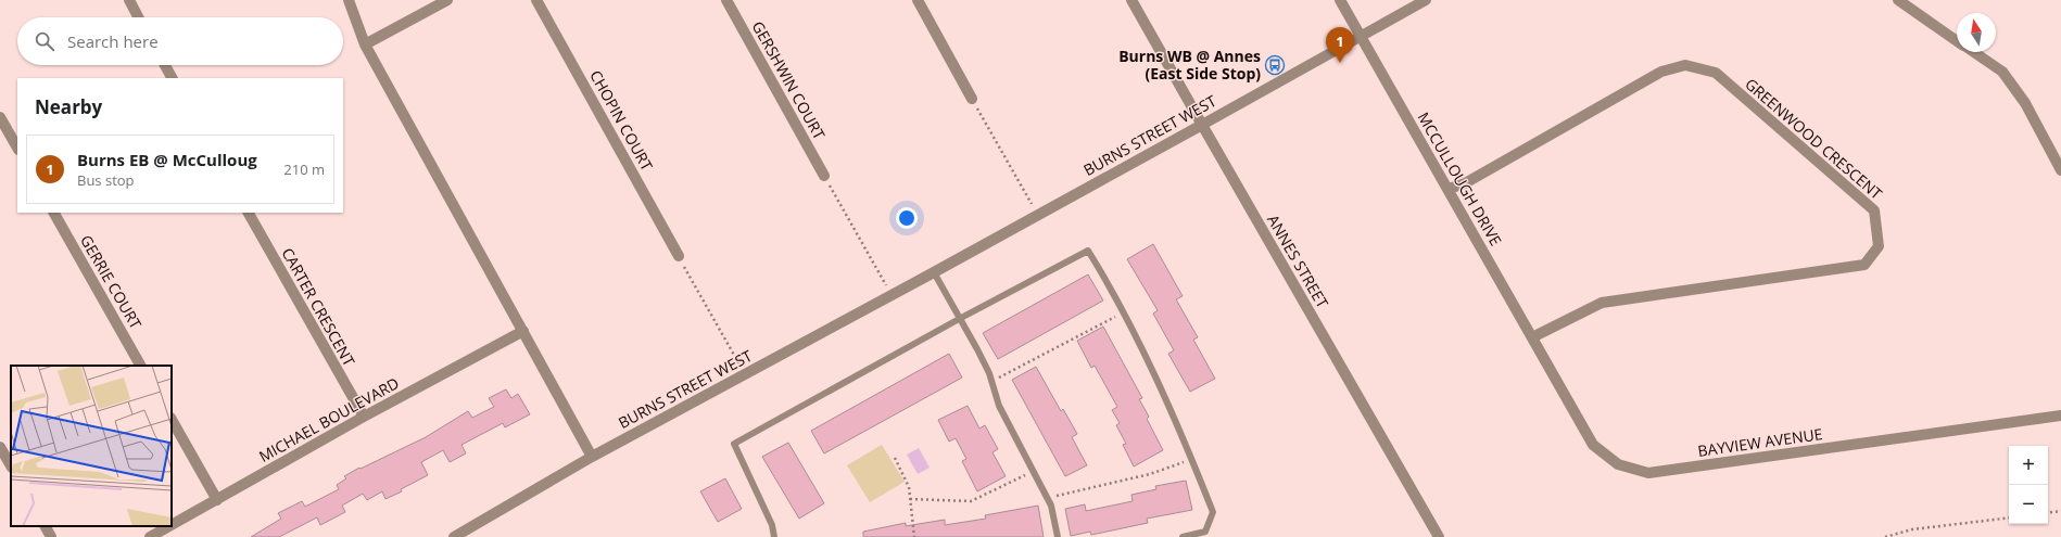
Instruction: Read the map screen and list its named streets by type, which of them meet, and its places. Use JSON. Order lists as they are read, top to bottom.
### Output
{
  "streets": {
    "street": [
      "GERSHWIN COURT",
      "CHOPIN COURT",
      "BURNS STREET WEST",
      "GREENWOOD CRESCENT",
      "MCCULLOUGH DRIVE",
      "ANNES STREET",
      "GERRIE COURT",
      "CARTER CRESCENT",
      "MICHAEL BOULEVARD",
      "BAYVIEW AVENUE"
    ]
  },
  "crossings": [
    ["BURNS STREET WEST", "MCCULLOUGH DRIVE"],
    ["BURNS STREET WEST", "ANNES STREET"],
    ["GREENWOOD CRESCENT", "MCCULLOUGH DRIVE"],
    ["GREENWOOD CRESCENT", "BAYVIEW AVENUE"],
    ["MCCULLOUGH DRIVE", "BAYVIEW AVENUE"],
    ["CARTER CRESCENT", "MICHAEL BOULEVARD"]
  ],
  "places": {
    "bus stop": ["Burns WB @ Annes (East Side Stop)"]
  },
  "north": "top",
  "page": {
    "search": "Search here",
    "pins": "1",
    "heading": "Nearby",
    "list": [
      {
        "mark": "1",
        "name": "Burns EB @ McCulloug",
        "note": "Bus stop",
        "value": "210 m"
      }
    ],
    "map_buttons": ["+", "−"]
  }
}
